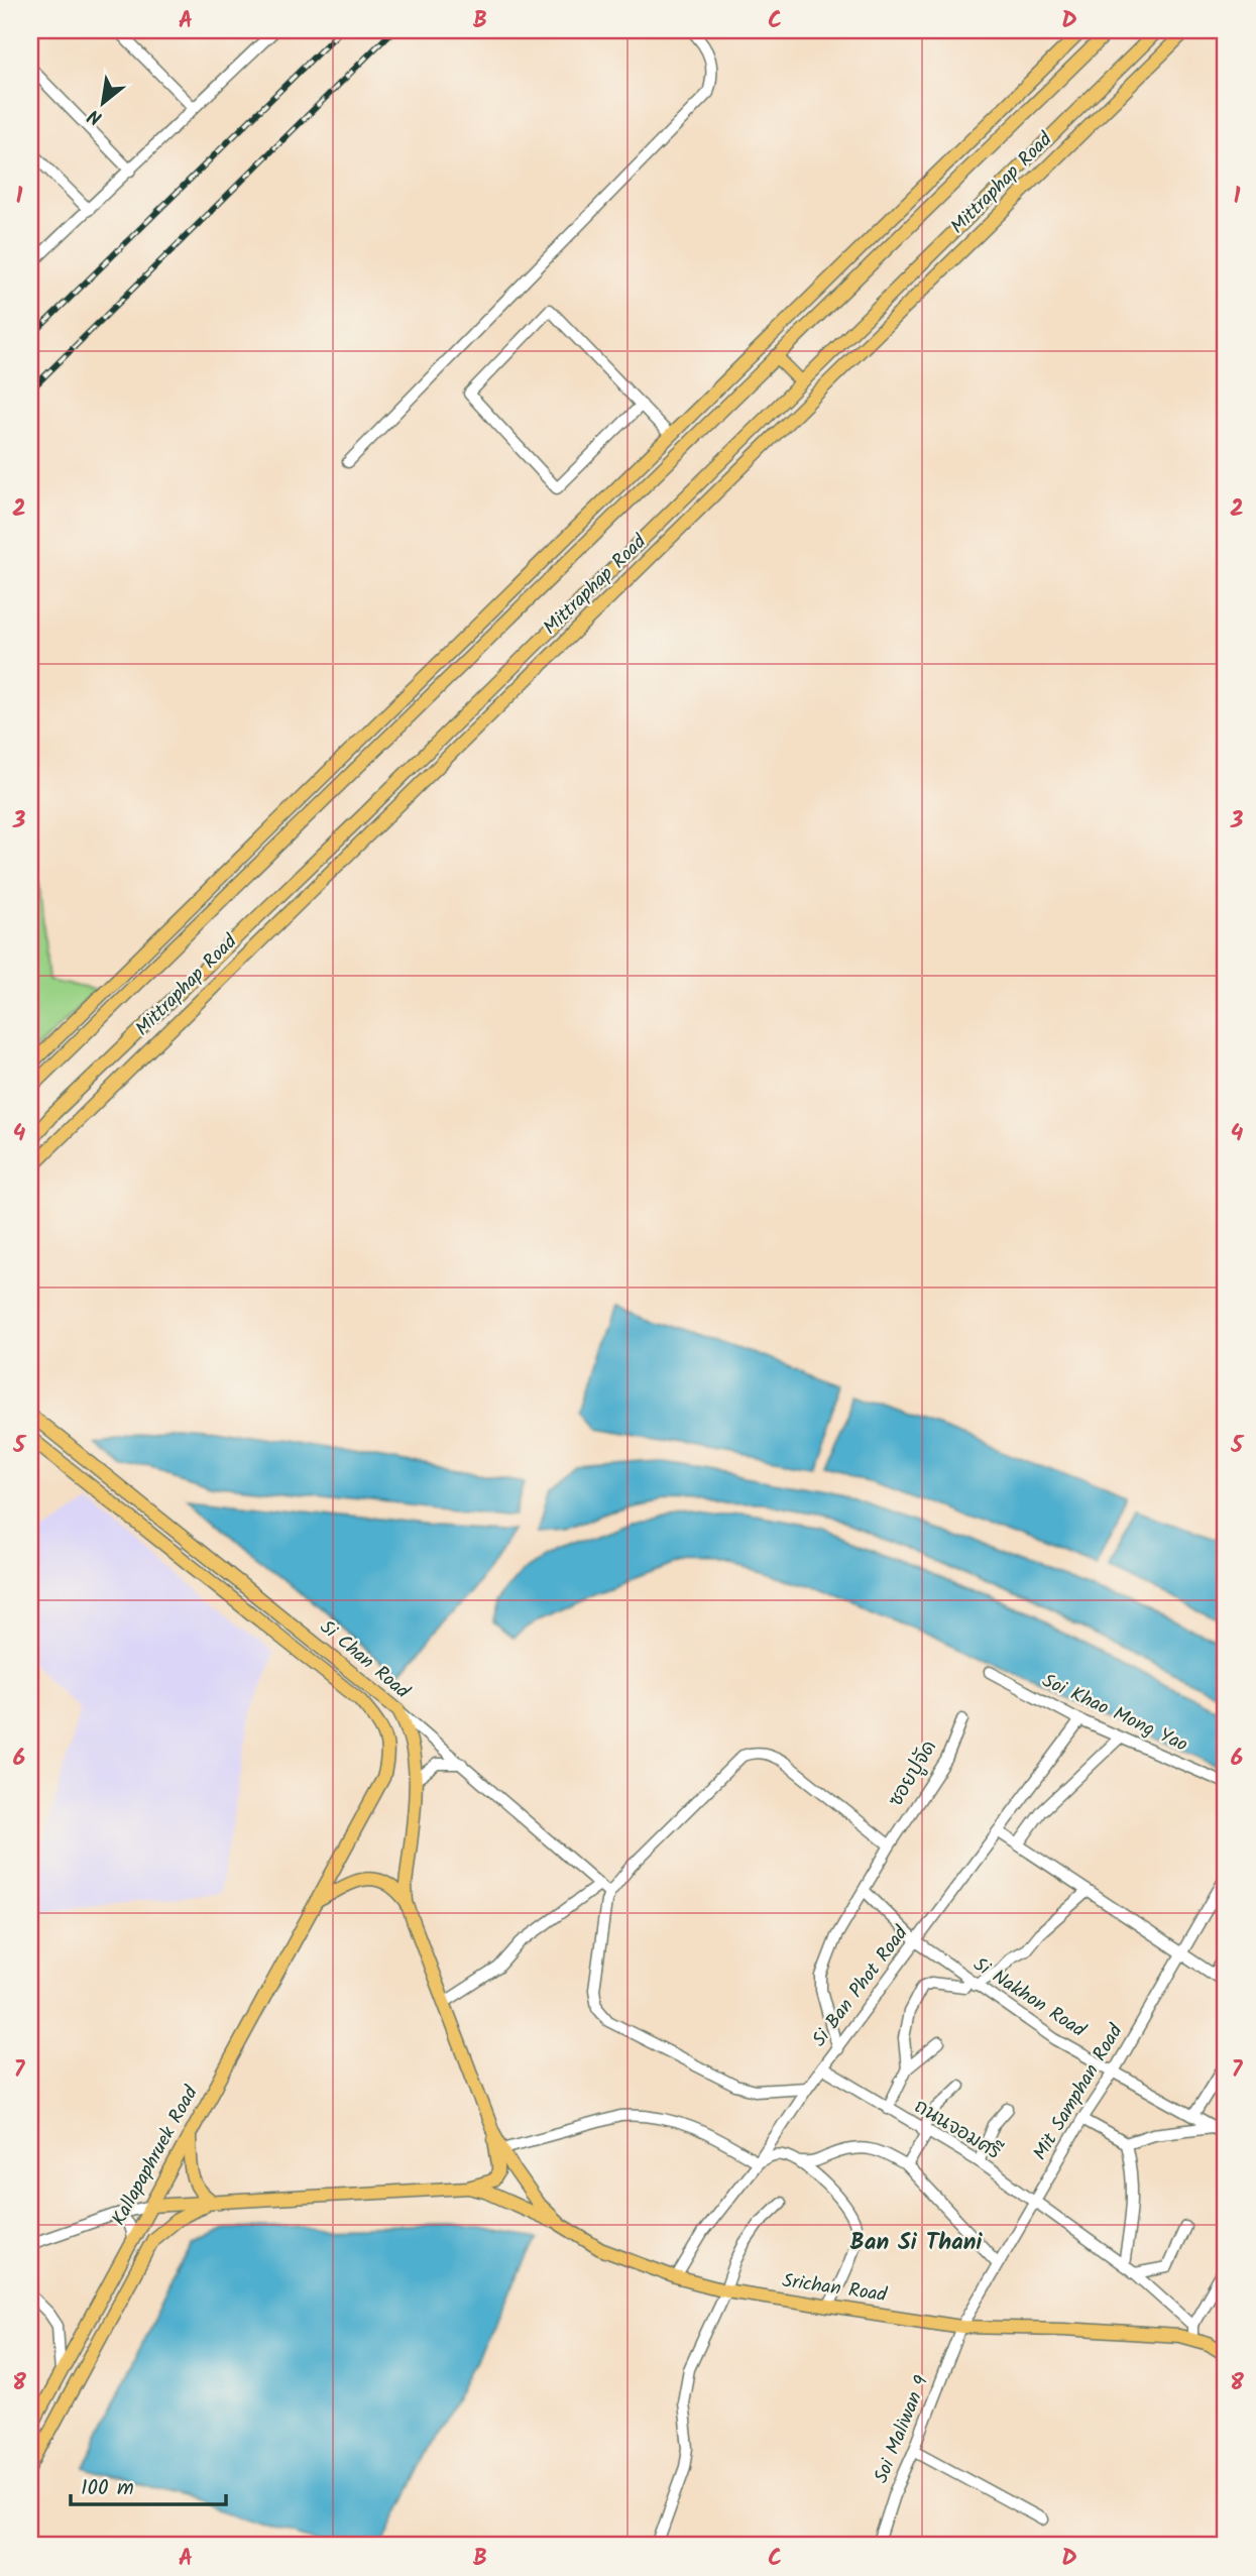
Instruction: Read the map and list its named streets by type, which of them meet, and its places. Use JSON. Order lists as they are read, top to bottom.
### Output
{
  "streets": {
    "main road": [
      "Mittraphap Road",
      "Si Chan Road",
      "Kallapaphruek Road",
      "Srichan Road"
    ],
    "street": [
      "Soi Khao Mong Yao",
      "ซอยปูจัด",
      "Si Ban Phot Road",
      "Si Nakhon Road",
      "Mit Samphan Road",
      "ถนนจอมศรี",
      "Soi Maliwan 9"
    ]
  },
  "crossings": [
    ["Si Chan Road", "Kallapaphruek Road"],
    ["Si Chan Road", "Srichan Road"],
    ["Soi Khao Mong Yao", "Si Ban Phot Road"],
    ["ซอยปูจัด", "Si Ban Phot Road"],
    ["ซอยปูจัด", "Si Nakhon Road"],
    ["Si Ban Phot Road", "Si Nakhon Road"],
    ["Si Ban Phot Road", "ถนนจอมศรี"],
    ["Si Ban Phot Road", "Srichan Road"],
    ["Si Nakhon Road", "Mit Samphan Road"],
    ["Mit Samphan Road", "ถนนจอมศรี"],
    ["Mit Samphan Road", "Srichan Road"],
    ["Mit Samphan Road", "Soi Maliwan 9"],
    ["ถนนจอมศรี", "Srichan Road"],
    ["Srichan Road", "Soi Maliwan 9"]
  ],
  "districts": ["Ban Si Thani"],
  "scale_bar": "100 m",
  "north": "bottom left",
  "grid": {
    "columns": [
      "A",
      "B",
      "C",
      "D"
    ],
    "rows": [
      "1",
      "2",
      "3",
      "4",
      "5",
      "6",
      "7",
      "8"
    ]
  }
}
